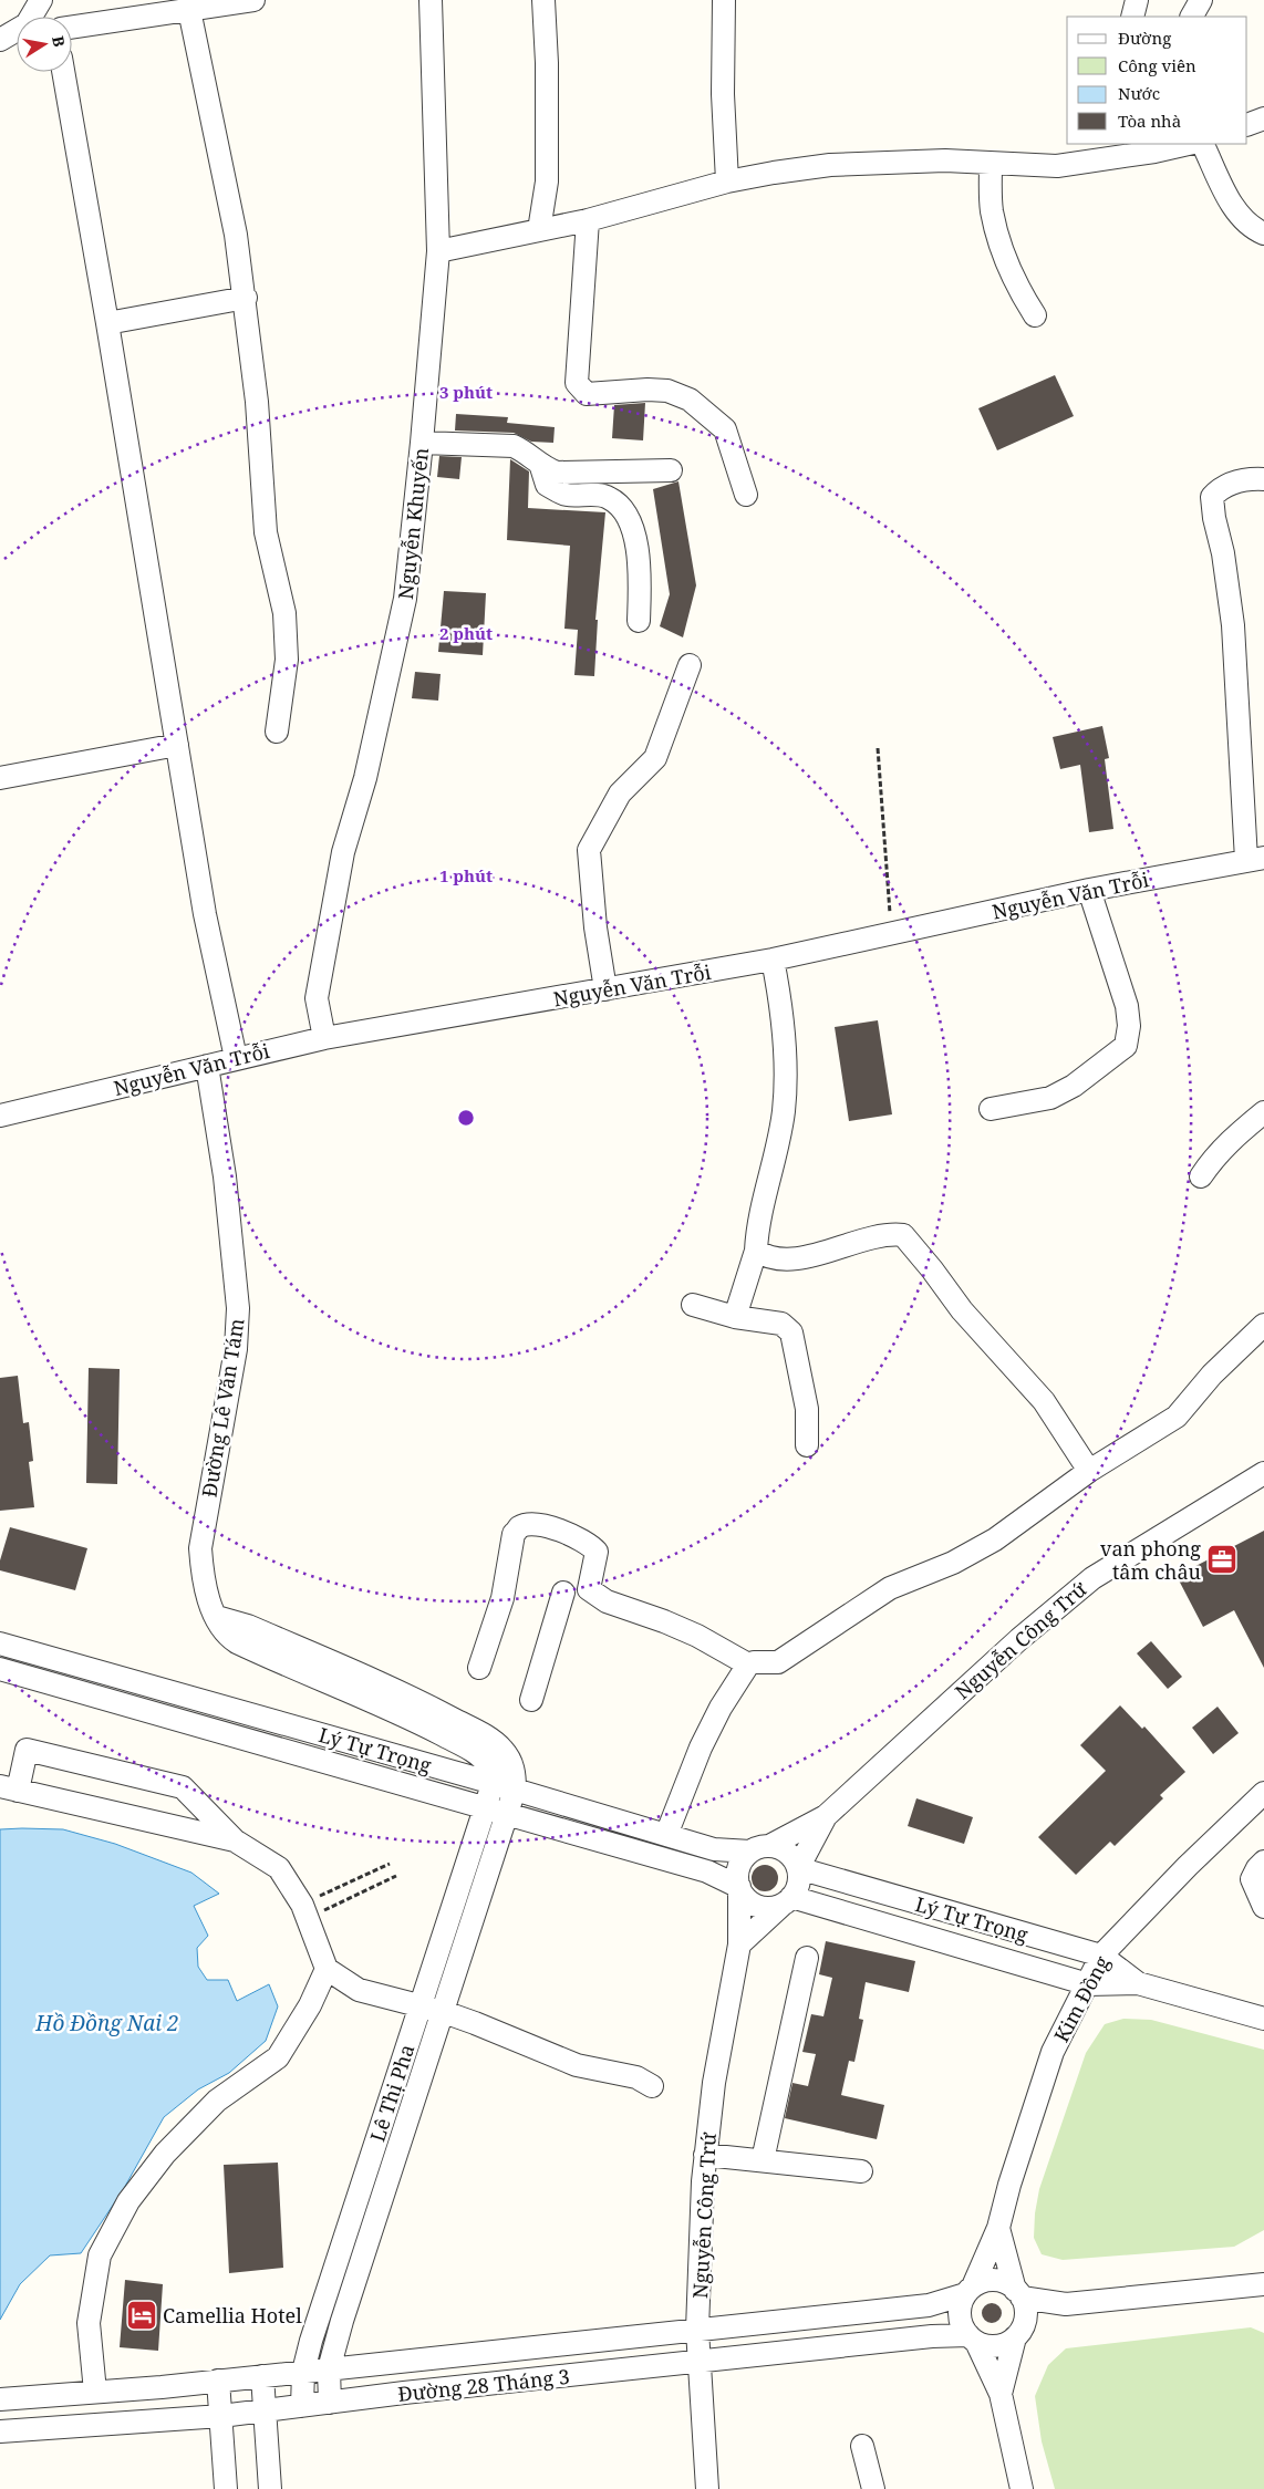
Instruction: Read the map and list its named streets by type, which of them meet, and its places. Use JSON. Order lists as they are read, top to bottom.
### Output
{
  "streets": {
    "street": [
      "Nguyễn Khuyến",
      "Nguyễn Văn Trỗi",
      "Đường Lê Văn Tám",
      "Nguyễn Công Trứ",
      "Lý Tự Trọng",
      "Kim Đồng",
      "Lê Thị Pha",
      "Đường 28 Tháng 3"
    ]
  },
  "crossings": [
    ["Nguyễn Khuyến", "Nguyễn Văn Trỗi"],
    ["Nguyễn Văn Trỗi", "Đường Lê Văn Tám"],
    ["Đường Lê Văn Tám", "Lý Tự Trọng"],
    ["Đường Lê Văn Tám", "Lê Thị Pha"],
    ["Nguyễn Công Trứ", "Lý Tự Trọng"],
    ["Nguyễn Công Trứ", "Đường 28 Tháng 3"],
    ["Lý Tự Trọng", "Kim Đồng"],
    ["Lý Tự Trọng", "Lê Thị Pha"],
    ["Kim Đồng", "Đường 28 Tháng 3"],
    ["Lê Thị Pha", "Đường 28 Tháng 3"]
  ],
  "water": ["Hồ Đồng Nai 2"],
  "places": {
    "office": ["van phong tâm châu"],
    "hotel": ["Camellia Hotel"]
  },
  "legend": [
    "Đường",
    "Công viên",
    "Nước",
    "Tòa nhà"
  ],
  "north": "right",
  "rings": ["3 phút", "2 phút", "1 phút"]
}
